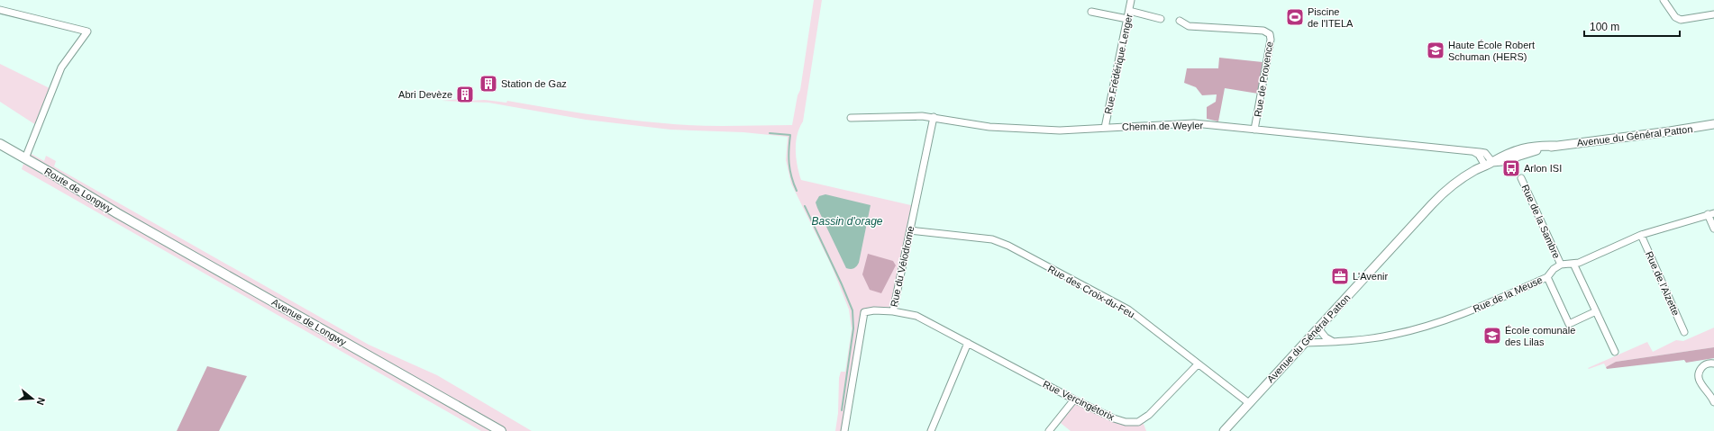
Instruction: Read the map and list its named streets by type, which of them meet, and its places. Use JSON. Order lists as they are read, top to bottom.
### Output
{
  "streets": {
    "main road": ["Avenue du Général Patton", "Route de Longwy", "Avenue de Longwy"],
    "street": [
      "Rue Frédérique Lenger",
      "Rue de Provence",
      "Chemin de Weyler",
      "Rue de la Sambre",
      "Rue du Vélodrome",
      "Rue de l'Alzette",
      "Rue des Croix-du-Feu",
      "Rue de la Meuse",
      "Rue Vercingétorix"
    ]
  },
  "crossings": [
    ["Rue Frédérique Lenger", "Chemin de Weyler"],
    ["Rue de Provence", "Chemin de Weyler"],
    ["Chemin de Weyler", "Avenue du Général Patton"],
    ["Chemin de Weyler", "Rue du Vélodrome"],
    ["Avenue du Général Patton", "Rue des Croix-du-Feu"],
    ["Avenue du Général Patton", "Rue de la Meuse"],
    ["Route de Longwy", "Avenue de Longwy"],
    ["Rue de la Sambre", "Rue de la Meuse"],
    ["Rue du Vélodrome", "Rue des Croix-du-Feu"],
    ["Rue du Vélodrome", "Rue Vercingétorix"],
    ["Rue des Croix-du-Feu", "Rue Vercingétorix"]
  ],
  "water": ["Bassin d'orage"],
  "places": {
    "sports": ["Piscine de l'ITELA"],
    "school or university": ["Haute École Robert Schuman (HERS)", "École comunale des Lilas"],
    "building": ["Station de Gaz", "Abri Devèze"],
    "bus stop": ["Arlon ISI"],
    "office": ["L'Avenir"]
  },
  "scale_bar": "100 m",
  "north": "right"
}
